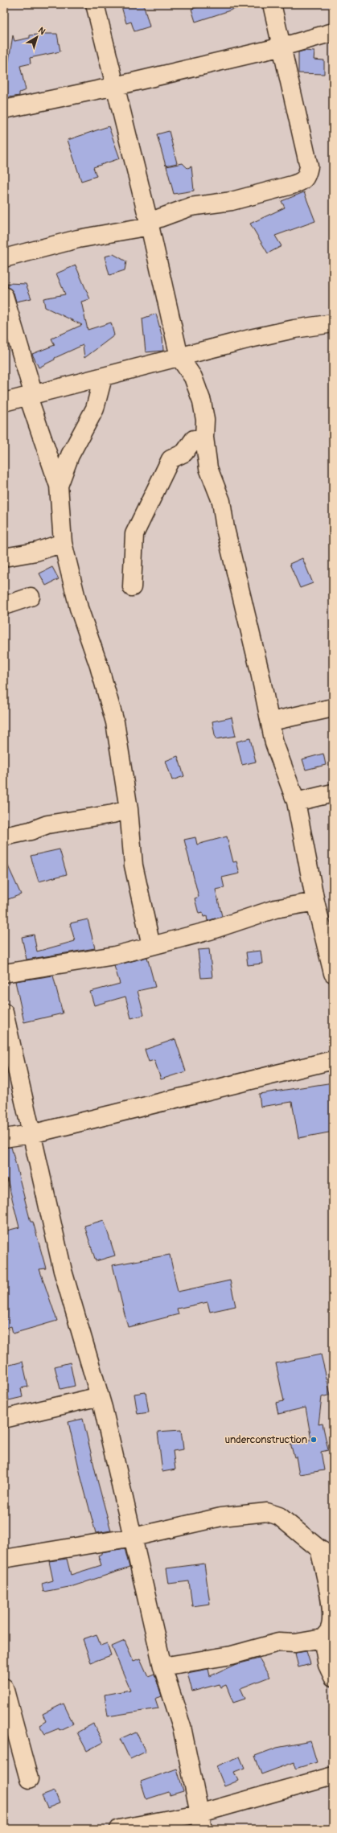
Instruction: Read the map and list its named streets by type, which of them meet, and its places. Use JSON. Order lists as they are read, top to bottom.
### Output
{
  "places": ["underconstruction"],
  "north": "top right"
}
